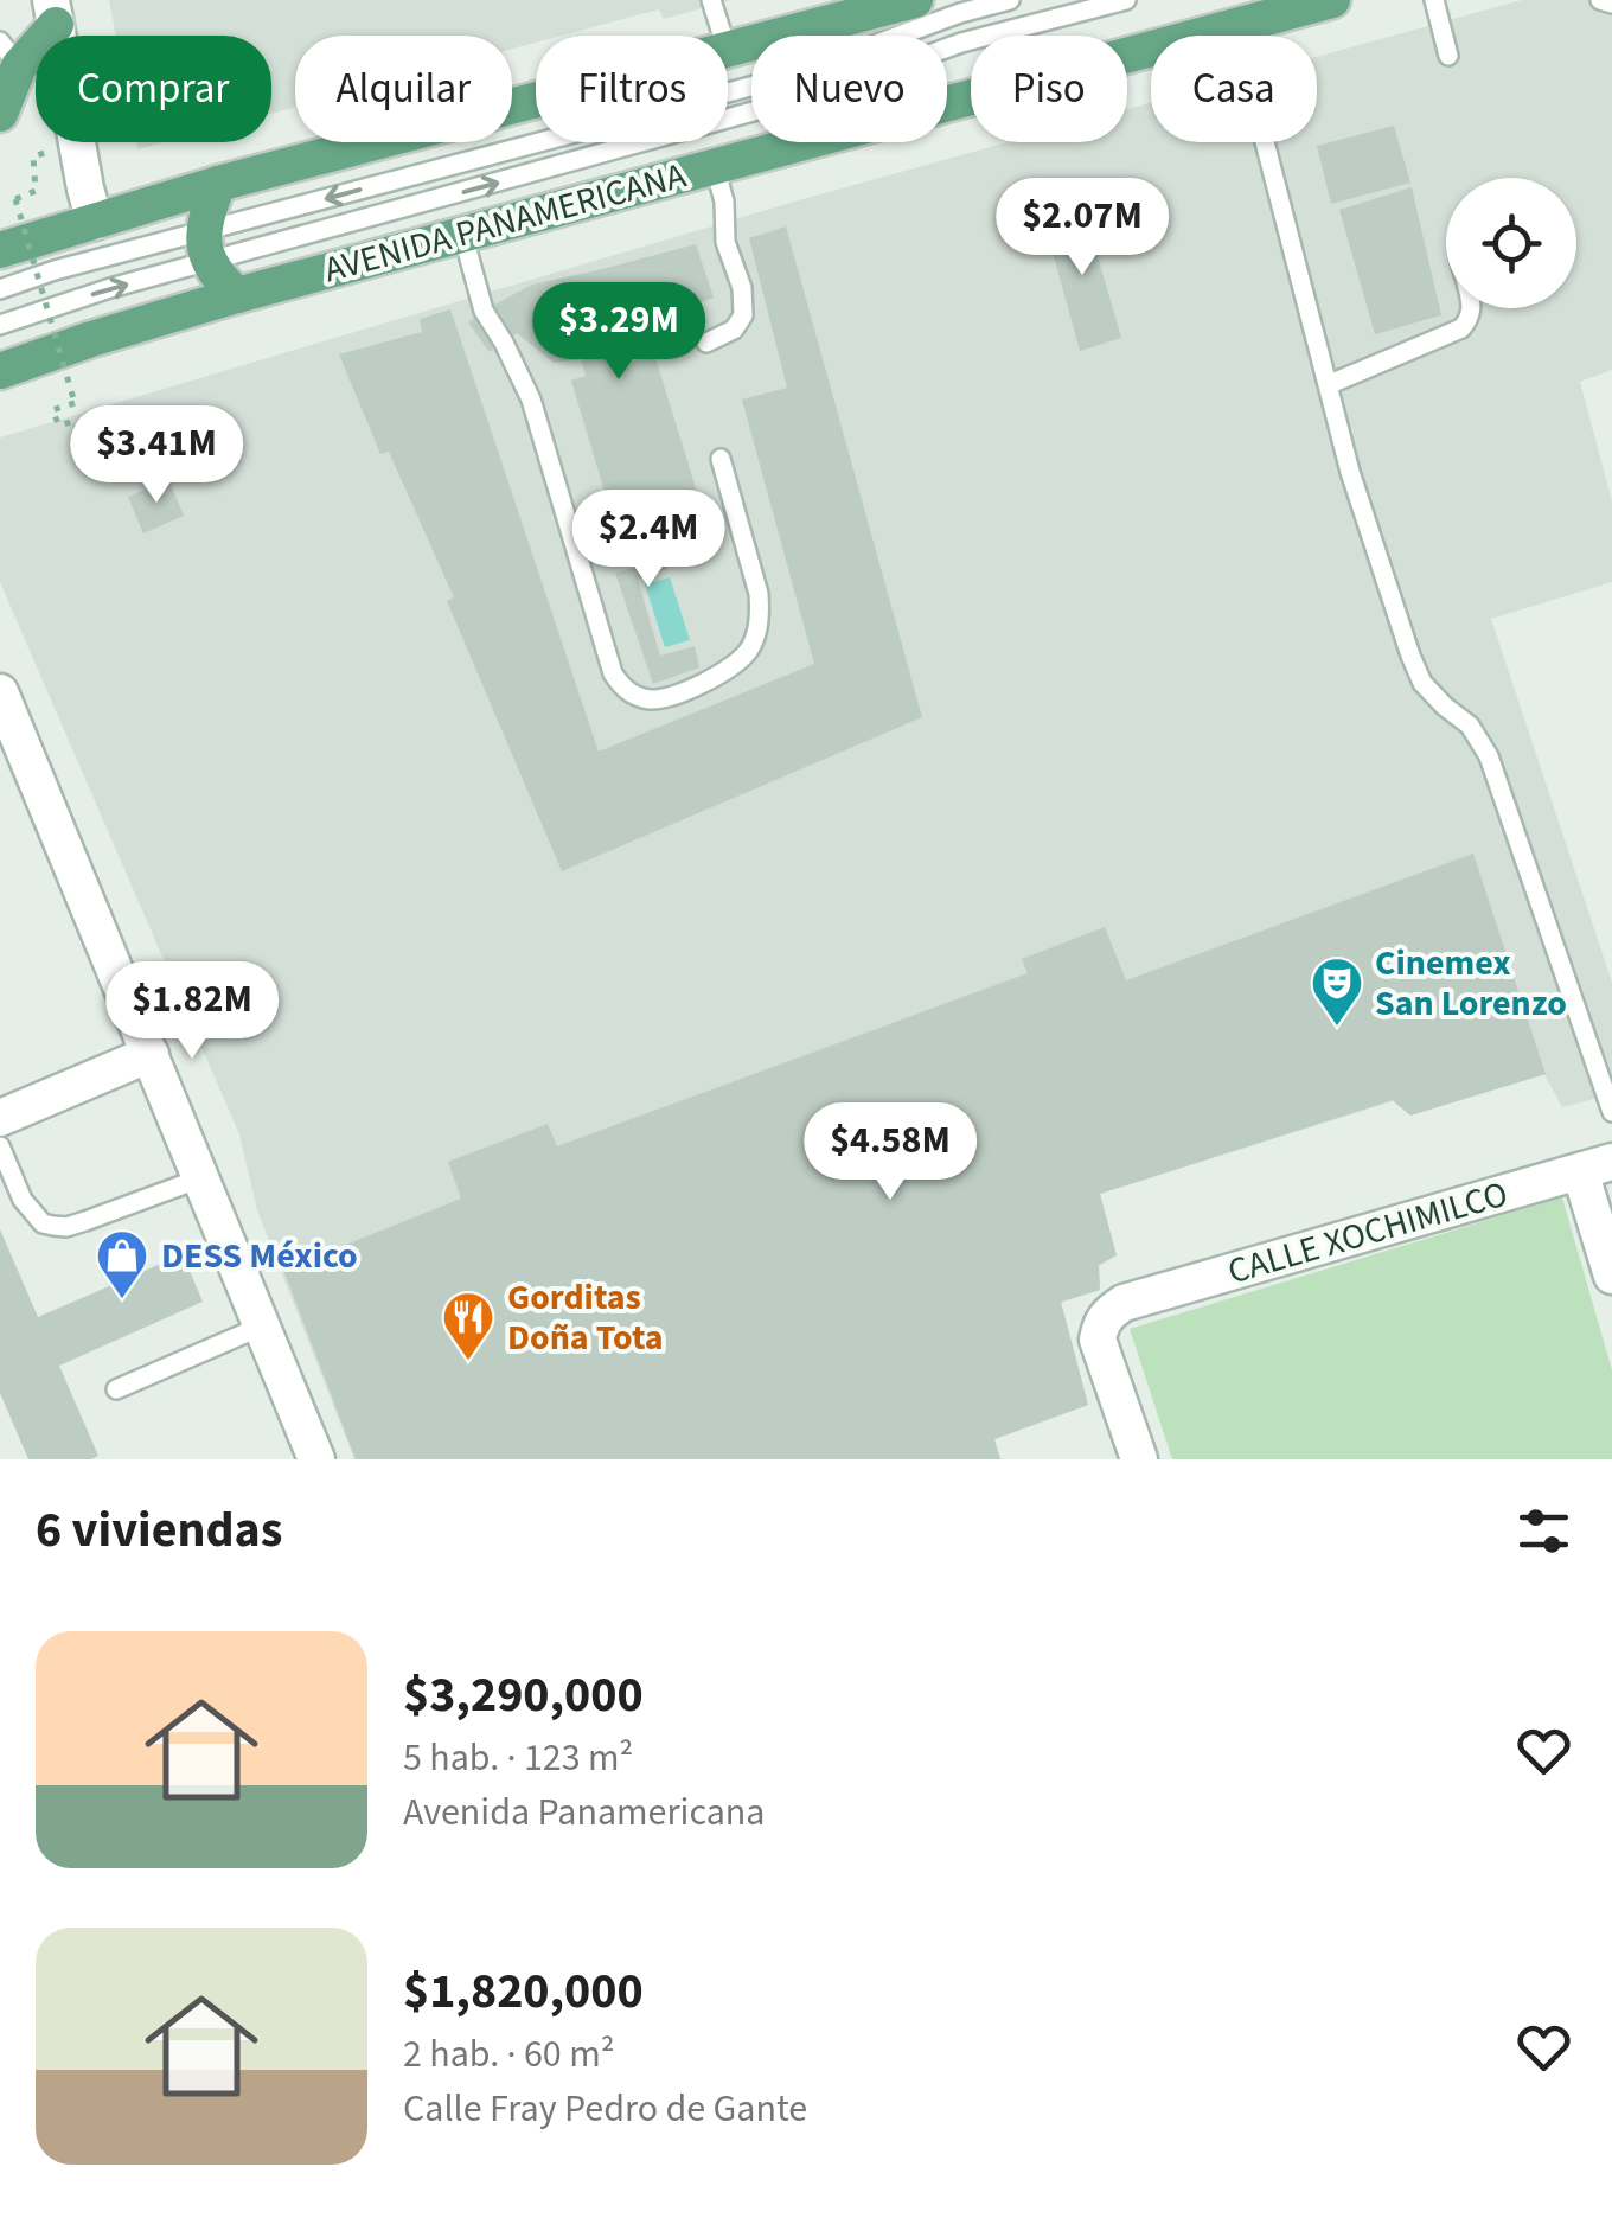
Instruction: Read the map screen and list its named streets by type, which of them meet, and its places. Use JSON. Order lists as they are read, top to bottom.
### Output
{
  "streets": {
    "main road": ["AVENIDA PANAMERICANA"],
    "street": ["CALLE XOCHIMILCO"]
  },
  "places": {
    "theatre": ["Cinemex San Lorenzo"],
    "shop": ["DESS México"],
    "restaurant": ["Gorditas Doña Tota"]
  },
  "page": {
    "chip": [
      "Comprar",
      "Alquilar",
      "Filtros",
      "Nuevo",
      "Piso",
      "Casa"
    ],
    "price": [
      "$2.07M",
      "$3.29M",
      "$3.41M",
      "$2.4M",
      "$1.82M",
      "$4.58M"
    ],
    "heading": "6 viviendas",
    "list": [
      {
        "name": "$3,290,000",
        "note": "5 hab. · 123 m² · Avenida Panamericana"
      },
      {
        "name": "$1,820,000",
        "note": "2 hab. · 60 m² · Calle Fray Pedro de Gante"
      }
    ]
  }
}
